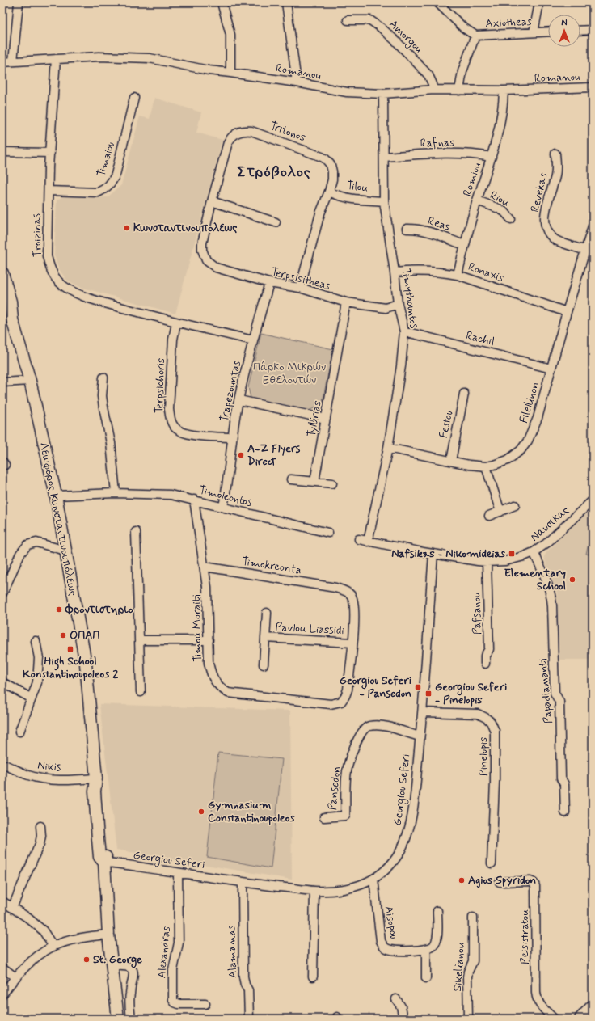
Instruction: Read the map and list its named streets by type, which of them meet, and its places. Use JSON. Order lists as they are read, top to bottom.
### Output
{
  "streets": {
    "street": [
      "Axiotheas",
      "Amorgou",
      "Romanou",
      "Tritonos",
      "Rafinas",
      "Timaiou",
      "Romiou",
      "Tilou",
      "Revekas",
      "Riou",
      "Reas",
      "Troizinas",
      "Ronaxis",
      "Terpsisitheas",
      "Timythountos",
      "Rachil",
      "Terpsichoris",
      "Trapezountas",
      "Filellinon",
      "Tyllirias",
      "Festou",
      "Timoleontos",
      "Λεωφόρος Κωνσταντινουπόλεως",
      "Ναυσικας",
      "Timokreonta",
      "Pafsanou",
      "Timou Moraiti",
      "Pavlou Liassidi",
      "Papadiamanti",
      "Pinelopis",
      "Nikis",
      "Pansedon",
      "Georgiou Seferi",
      "Aisopou",
      "Peisistratou",
      "Alamanas",
      "Alexandras",
      "Sikelianou"
    ]
  },
  "crossings": [
    ["Amorgou", "Romanou"],
    ["Romanou", "Romiou"],
    ["Romanou", "Troizinas"],
    ["Romanou", "Timythountos"],
    ["Tritonos", "Tilou"],
    ["Tritonos", "Terpsisitheas"],
    ["Rafinas", "Romiou"],
    ["Rafinas", "Timythountos"],
    ["Timaiou", "Troizinas"],
    ["Romiou", "Riou"],
    ["Romiou", "Reas"],
    ["Romiou", "Ronaxis"],
    ["Tilou", "Timythountos"],
    ["Revekas", "Filellinon"],
    ["Troizinas", "Terpsichoris"],
    ["Troizinas", "Trapezountas"],
    ["Ronaxis", "Timythountos"],
    ["Ronaxis", "Filellinon"],
    ["Terpsisitheas", "Timythountos"],
    ["Terpsisitheas", "Trapezountas"],
    ["Terpsisitheas", "Tyllirias"],
    ["Timythountos", "Rachil"],
    ["Timythountos", "Filellinon"],
    ["Timythountos", "Ναυσικας"],
    ["Rachil", "Filellinon"],
    ["Terpsichoris", "Trapezountas"],
    ["Trapezountas", "Timoleontos"],
    ["Filellinon", "Festou"],
    ["Timoleontos", "Λεωφόρος Κωνσταντινουπόλεως"],
    ["Timoleontos", "Timou Moraiti"],
    ["Λεωφόρος Κωνσταντινουπόλεως", "Nikis"],
    ["Λεωφόρος Κωνσταντινουπόλεως", "Georgiou Seferi"],
    ["Ναυσικας", "Pafsanou"],
    ["Ναυσικας", "Papadiamanti"],
    ["Ναυσικας", "Georgiou Seferi"],
    ["Timokreonta", "Timou Moraiti"],
    ["Timokreonta", "Pavlou Liassidi"],
    ["Pinelopis", "Georgiou Seferi"],
    ["Pansedon", "Georgiou Seferi"],
    ["Georgiou Seferi", "Aisopou"],
    ["Georgiou Seferi", "Alamanas"],
    ["Georgiou Seferi", "Alexandras"]
  ],
  "districts": ["Στρόβολος"],
  "parks": ["Πάρκο Μικρών Εθελοντών"],
  "places": {
    "other": [
      "Κωνσταντινουπολεως",
      "A-Z Flyers Direct",
      "Elementary School",
      "Φροντιστηριο",
      "ΟΠΑΠ",
      "Gymnasium Constantinoupoleos",
      "Agios Spyridon",
      "St. George"
    ],
    "transit": [
      "Nafsikas - Nikomideias",
      "High School Konstantinoupoleos 2",
      "Georgiou Seferi - Pansedon",
      "Georgiou Seferi - Pinelopis"
    ]
  },
  "north": "top"
}
